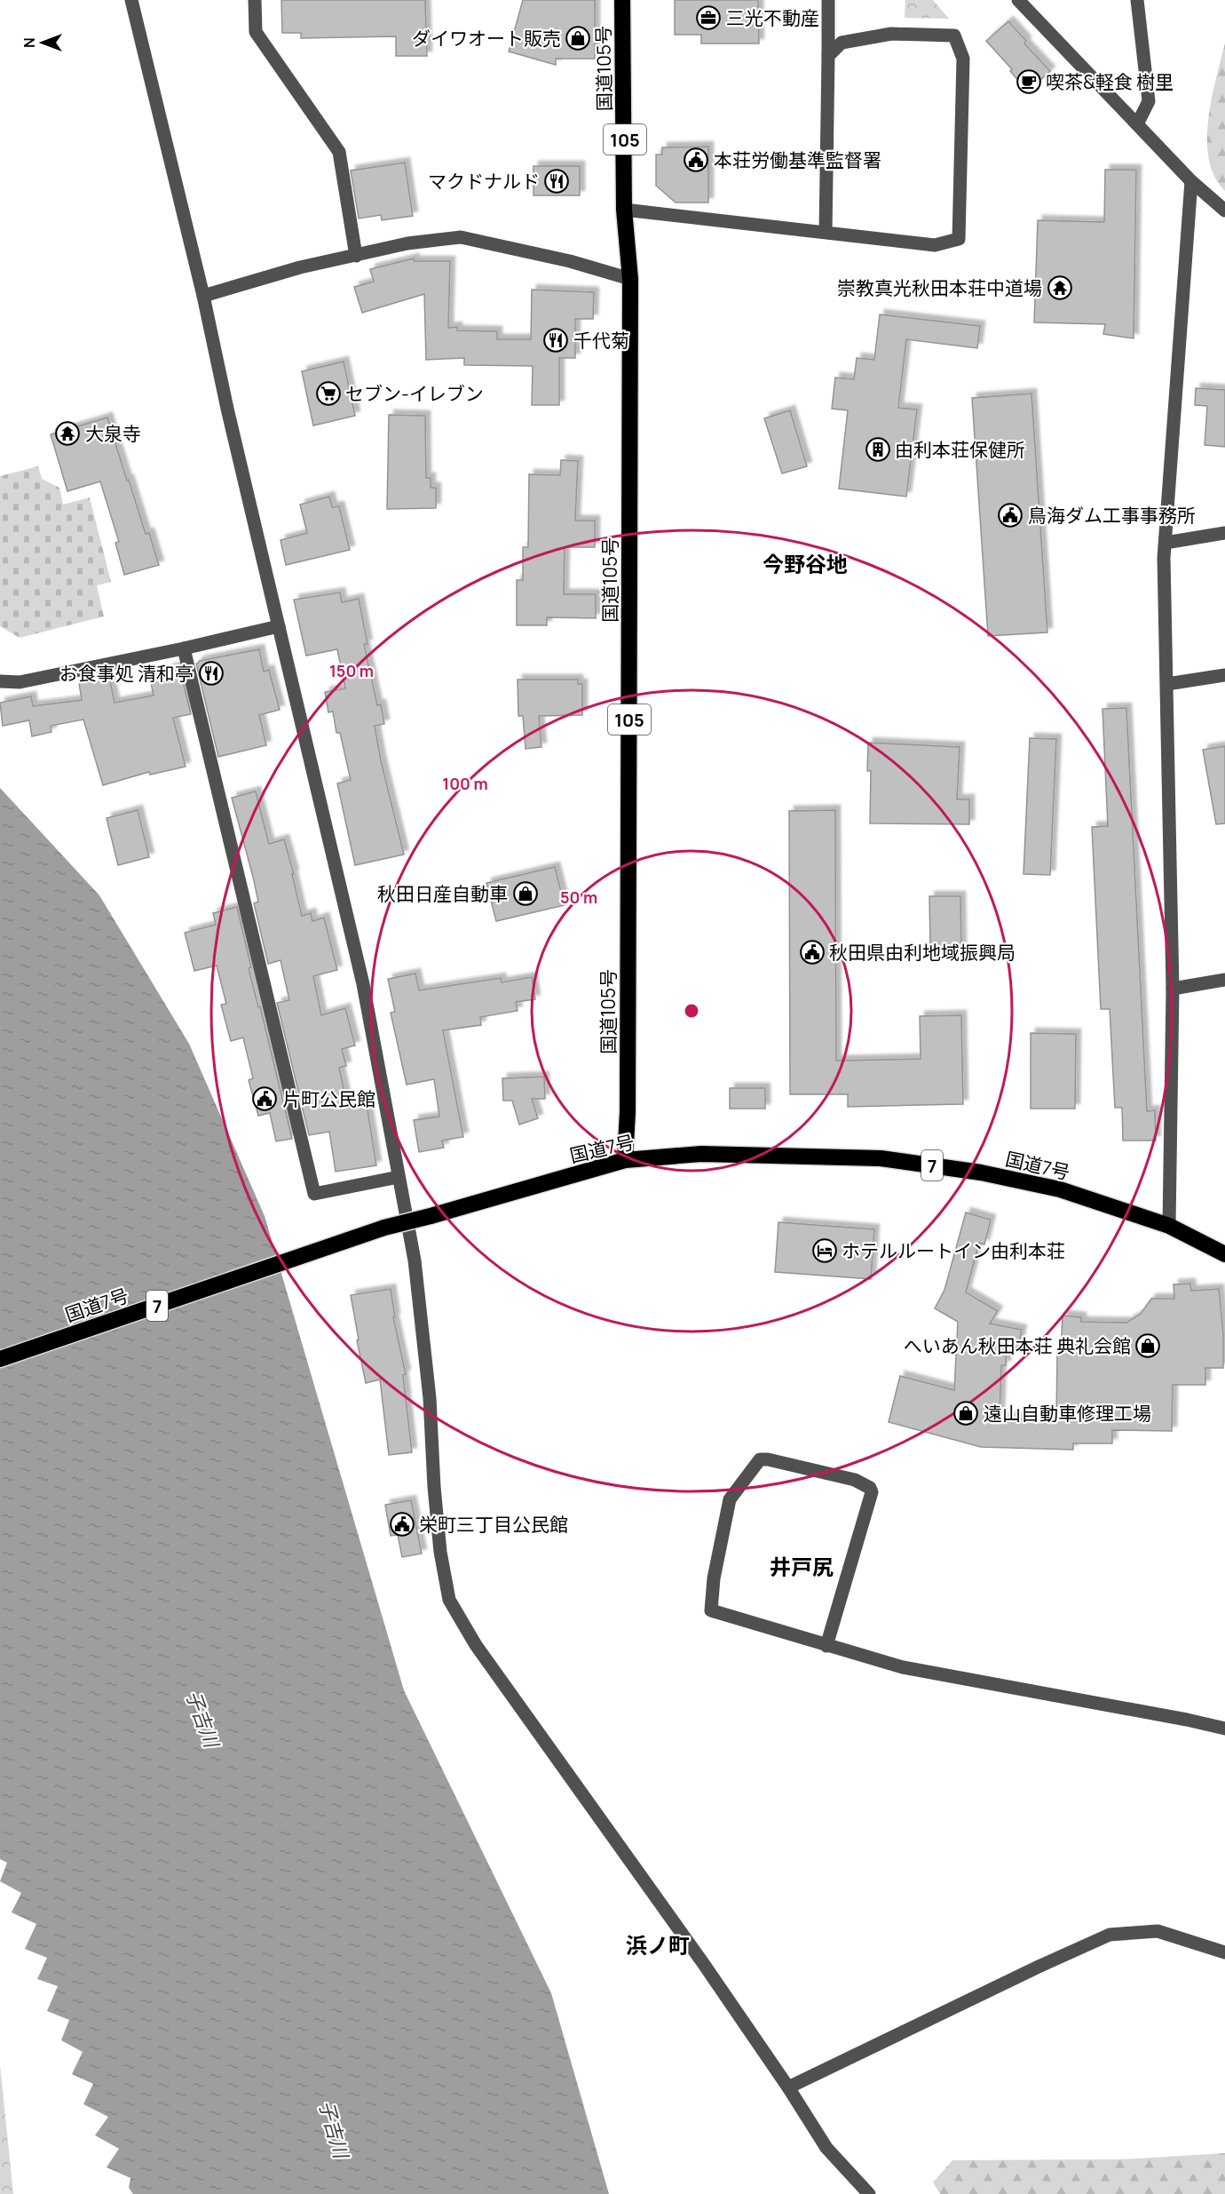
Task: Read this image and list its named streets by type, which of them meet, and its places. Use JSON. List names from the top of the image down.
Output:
{
  "streets": {
    "highway": [
      "国道105号",
      "105",
      "国道7号",
      "7"
    ]
  },
  "crossings": [
    ["国道105号", "国道7号"]
  ],
  "districts": ["今野谷地", "井戸尻", "浜ノ町"],
  "water": ["子吉川"],
  "places": {
    "office": ["三光不動産"],
    "shop": [
      "ダイワオート販売",
      "秋田日産自動車",
      "へいあん秋田本荘 典礼会館",
      "遠山自動車修理工場"
    ],
    "cafe": ["喫茶&軽食 樹里"],
    "public building": [
      "本荘労働基準監督署",
      "鳥海ダム工事事務所",
      "秋田県由利地域振興局",
      "片町公民館",
      "栄町三丁目公民館"
    ],
    "restaurant": ["マクドナルド", "千代菊", "お食事処 清和亭"],
    "temple": ["崇教真光秋田本荘中道場", "大泉寺"],
    "supermarket": ["セブン-イレブン"],
    "building": ["由利本荘保健所"],
    "hotel": ["ホテルルートイン由利本荘"]
  },
  "north": "left",
  "rings": ["150 m", "100 m", "50 m"]
}
